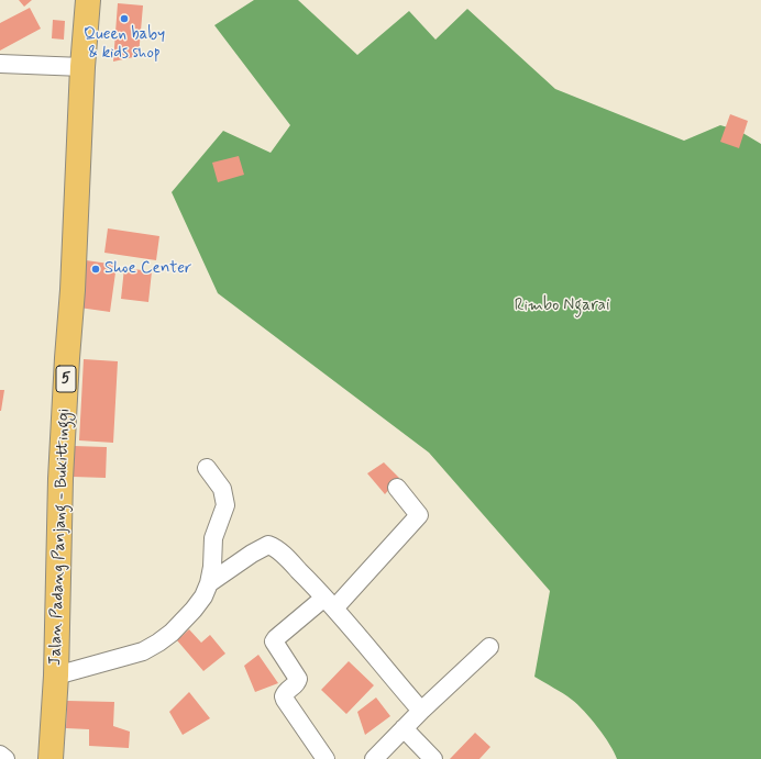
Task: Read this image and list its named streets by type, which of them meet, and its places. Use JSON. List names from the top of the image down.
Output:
{
  "streets": {
    "highway": ["5", "Jalan Padang Panjang - Bukittinggi"]
  },
  "parks": ["Rimbo Ngarai"],
  "places": ["Queen baby & kids shop", "Shoe Center"]
}
